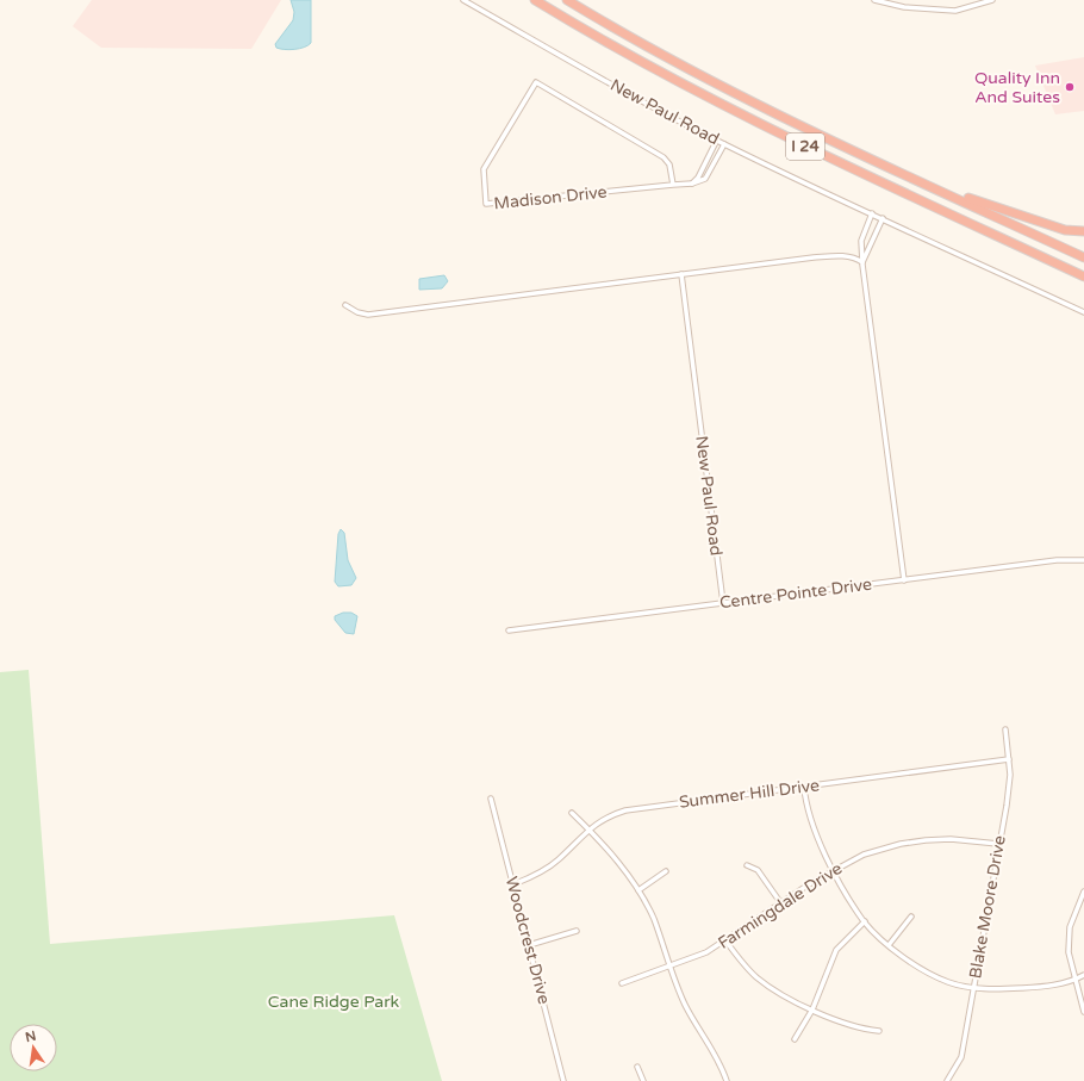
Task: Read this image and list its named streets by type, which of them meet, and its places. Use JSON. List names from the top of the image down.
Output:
{
  "streets": {
    "highway": ["I 24"],
    "street": [
      "New Paul Road",
      "Madison Drive",
      "Centre Pointe Drive",
      "Summer Hill Drive",
      "Farmingdale Drive",
      "Blake Moore Drive",
      "Woodcrest Drive"
    ]
  },
  "crossings": [
    ["New Paul Road", "Centre Pointe Drive"],
    ["Summer Hill Drive", "Blake Moore Drive"],
    ["Summer Hill Drive", "Woodcrest Drive"],
    ["Farmingdale Drive", "Blake Moore Drive"]
  ],
  "parks": ["Cane Ridge Park"],
  "places": ["Quality Inn And Suites"],
  "north": "top"
}
